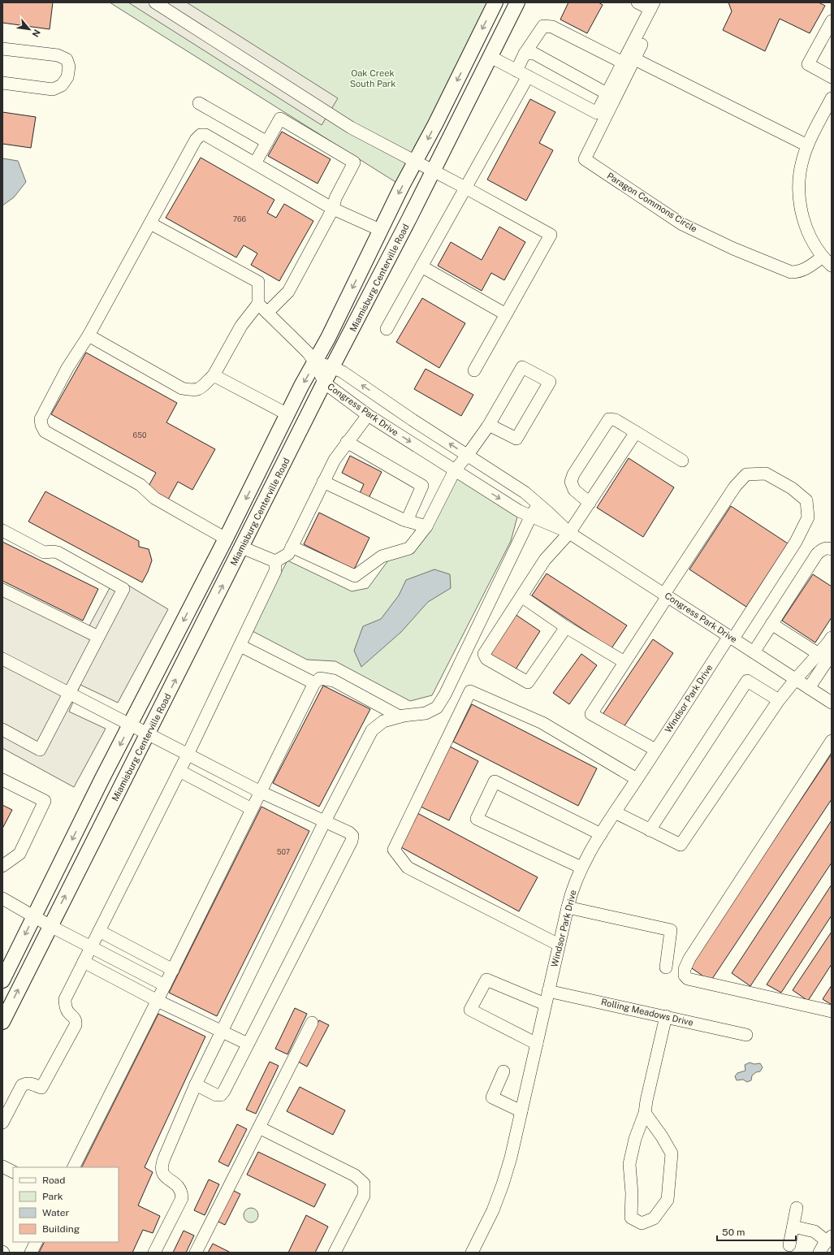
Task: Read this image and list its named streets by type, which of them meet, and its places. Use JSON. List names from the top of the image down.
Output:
{
  "streets": {
    "main road": ["Miamisburg Centerville Road"],
    "street": [
      "Paragon Commons Circle",
      "Congress Park Drive",
      "Windsor Park Drive",
      "Rolling Meadows Drive"
    ]
  },
  "crossings": [
    ["Miamisburg Centerville Road", "Congress Park Drive"],
    ["Congress Park Drive", "Windsor Park Drive"],
    ["Windsor Park Drive", "Rolling Meadows Drive"]
  ],
  "parks": ["Oak Creek South Park"],
  "house_numbers": ["766", "650", "507"],
  "legend": [
    "Road",
    "Park",
    "Water",
    "Building"
  ],
  "scale_bar": "50 m",
  "north": "bottom right"
}
